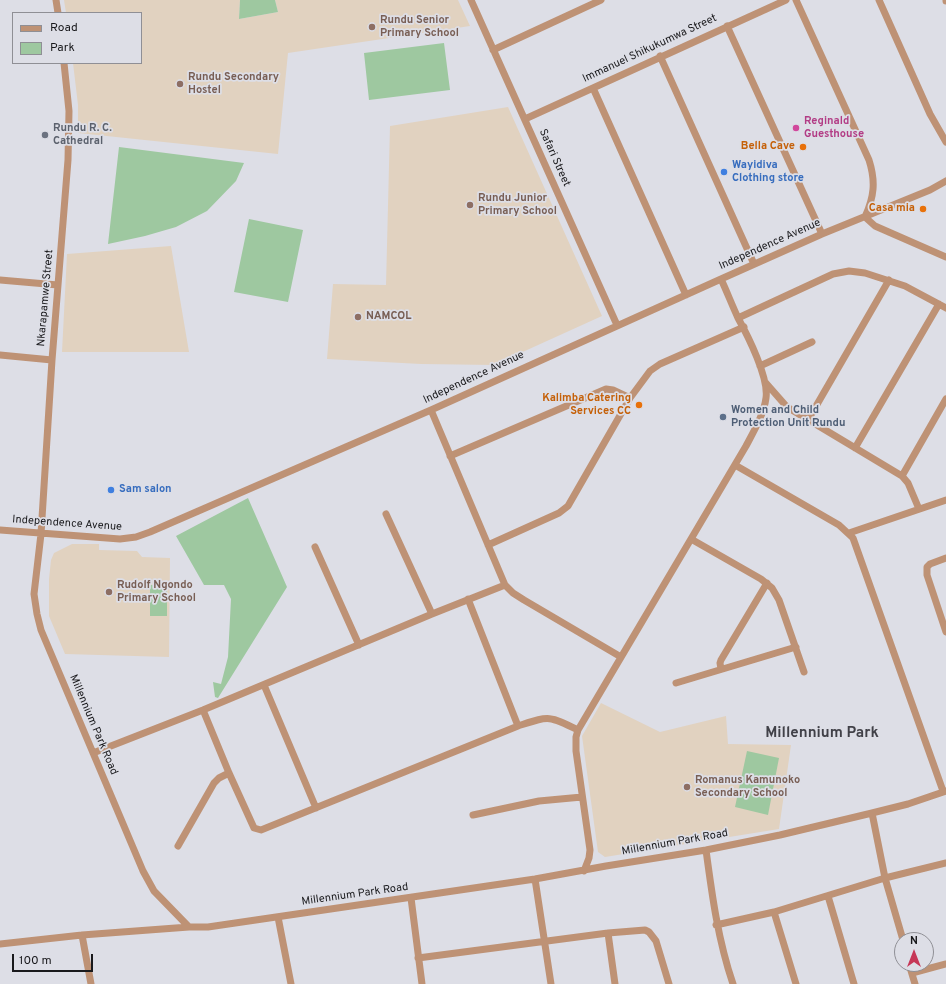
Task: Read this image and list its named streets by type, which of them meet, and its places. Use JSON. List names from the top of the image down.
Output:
{
  "streets": {
    "street": [
      "Immanuel Shikukumwa Street",
      "Safari Street",
      "Independence Avenue",
      "Nkarapamwe Street",
      "Millennium Park Road"
    ]
  },
  "crossings": [
    ["Immanuel Shikukumwa Street", "Safari Street"],
    ["Safari Street", "Independence Avenue"],
    ["Independence Avenue", "Nkarapamwe Street"],
    ["Independence Avenue", "Millennium Park Road"],
    ["Nkarapamwe Street", "Millennium Park Road"]
  ],
  "districts": ["Millennium Park"],
  "places": [
    "Rundu Senior Primary School",
    "Rundu Secondary Hostel",
    "Reginald Guesthouse",
    "Rundu R. C. Cathedral",
    "Bella Cave",
    "Wayidiva Clothing store",
    "Rundu Junior Primary School",
    "Casa mia",
    "NAMCOL",
    "Kalimba Catering Services CC",
    "Women and Child Protection Unit Rundu",
    "Sam salon",
    "Rudolf Ngondo Primary School",
    "Romanus Kamunoko Secondary School"
  ],
  "legend": ["Road", "Park"],
  "scale_bar": "100 m",
  "north": "top"
}
